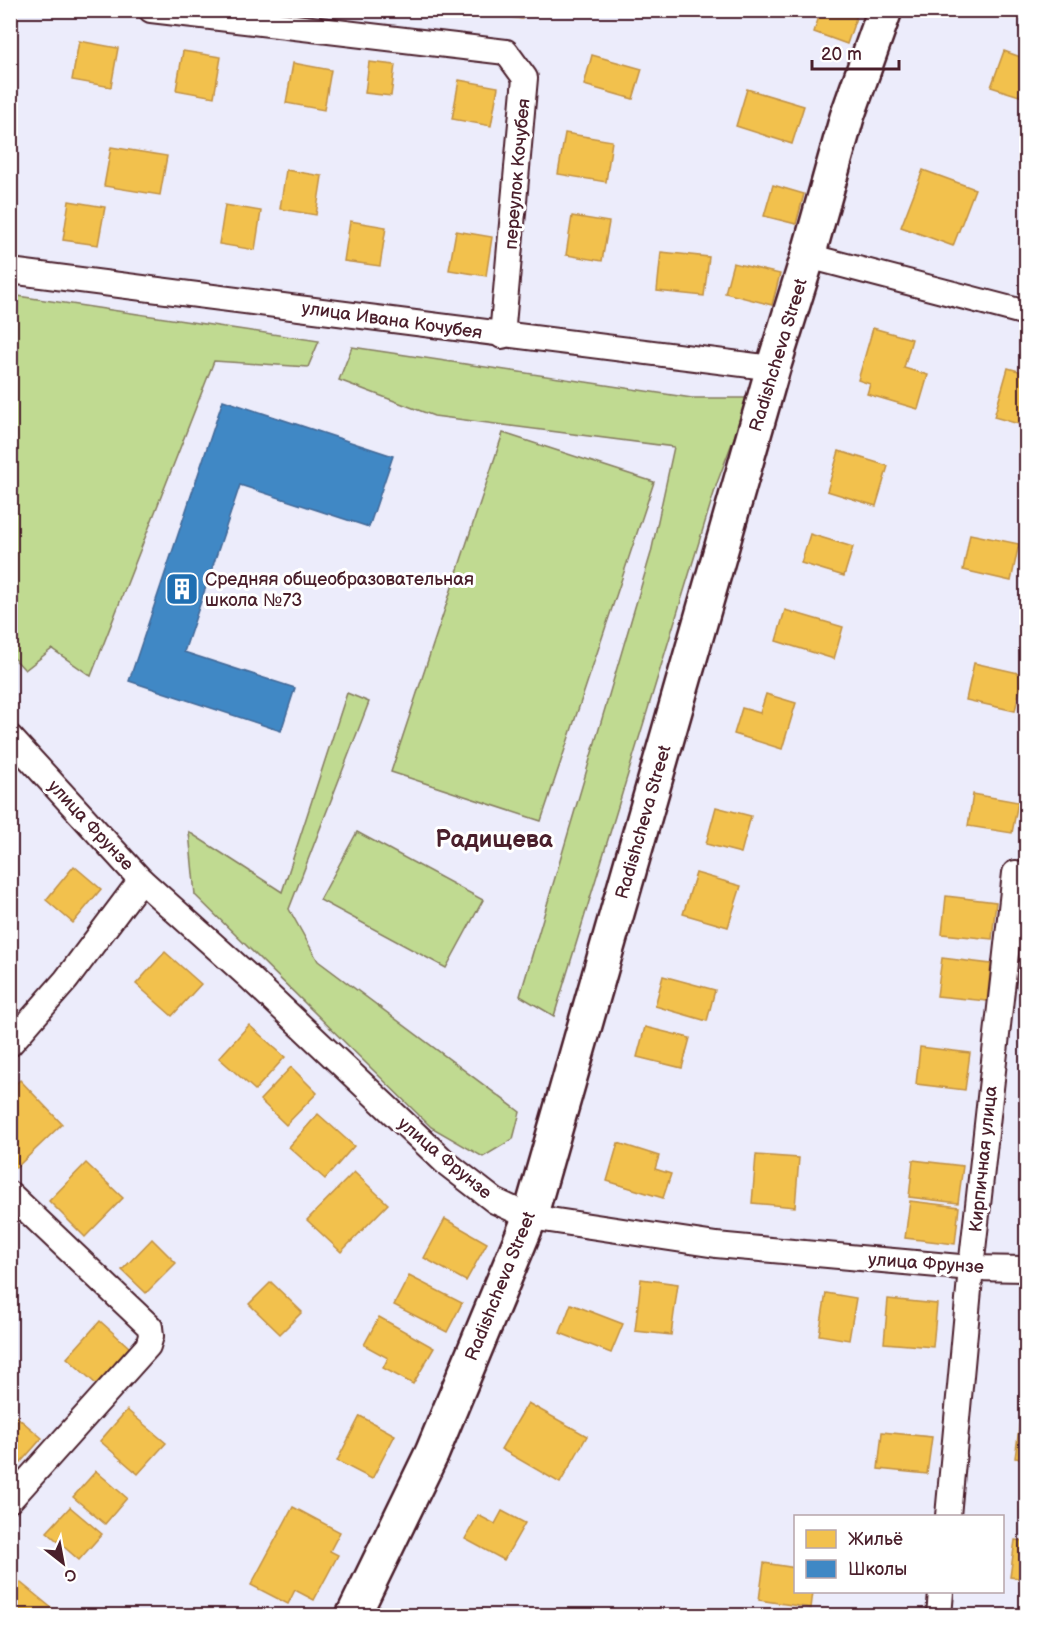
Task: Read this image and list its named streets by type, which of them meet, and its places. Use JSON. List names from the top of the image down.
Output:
{
  "streets": {
    "main road": ["Radishcheva Street"],
    "street": [
      "переулок Кочубея",
      "улица Ивана Кочубея",
      "улица Фрунзе",
      "Кирпичная улица"
    ]
  },
  "crossings": [
    ["переулок Кочубея", "улица Ивана Кочубея"],
    ["улица Ивана Кочубея", "Radishcheva Street"],
    ["Radishcheva Street", "улица Фрунзе"],
    ["улица Фрунзе", "Кирпичная улица"]
  ],
  "districts": ["Радищева"],
  "places": {
    "building": ["Средняя общеобразовательная школа №73"]
  },
  "legend": ["Жильё", "Школы"],
  "scale_bar": "20 m",
  "north": "bottom right"
}
